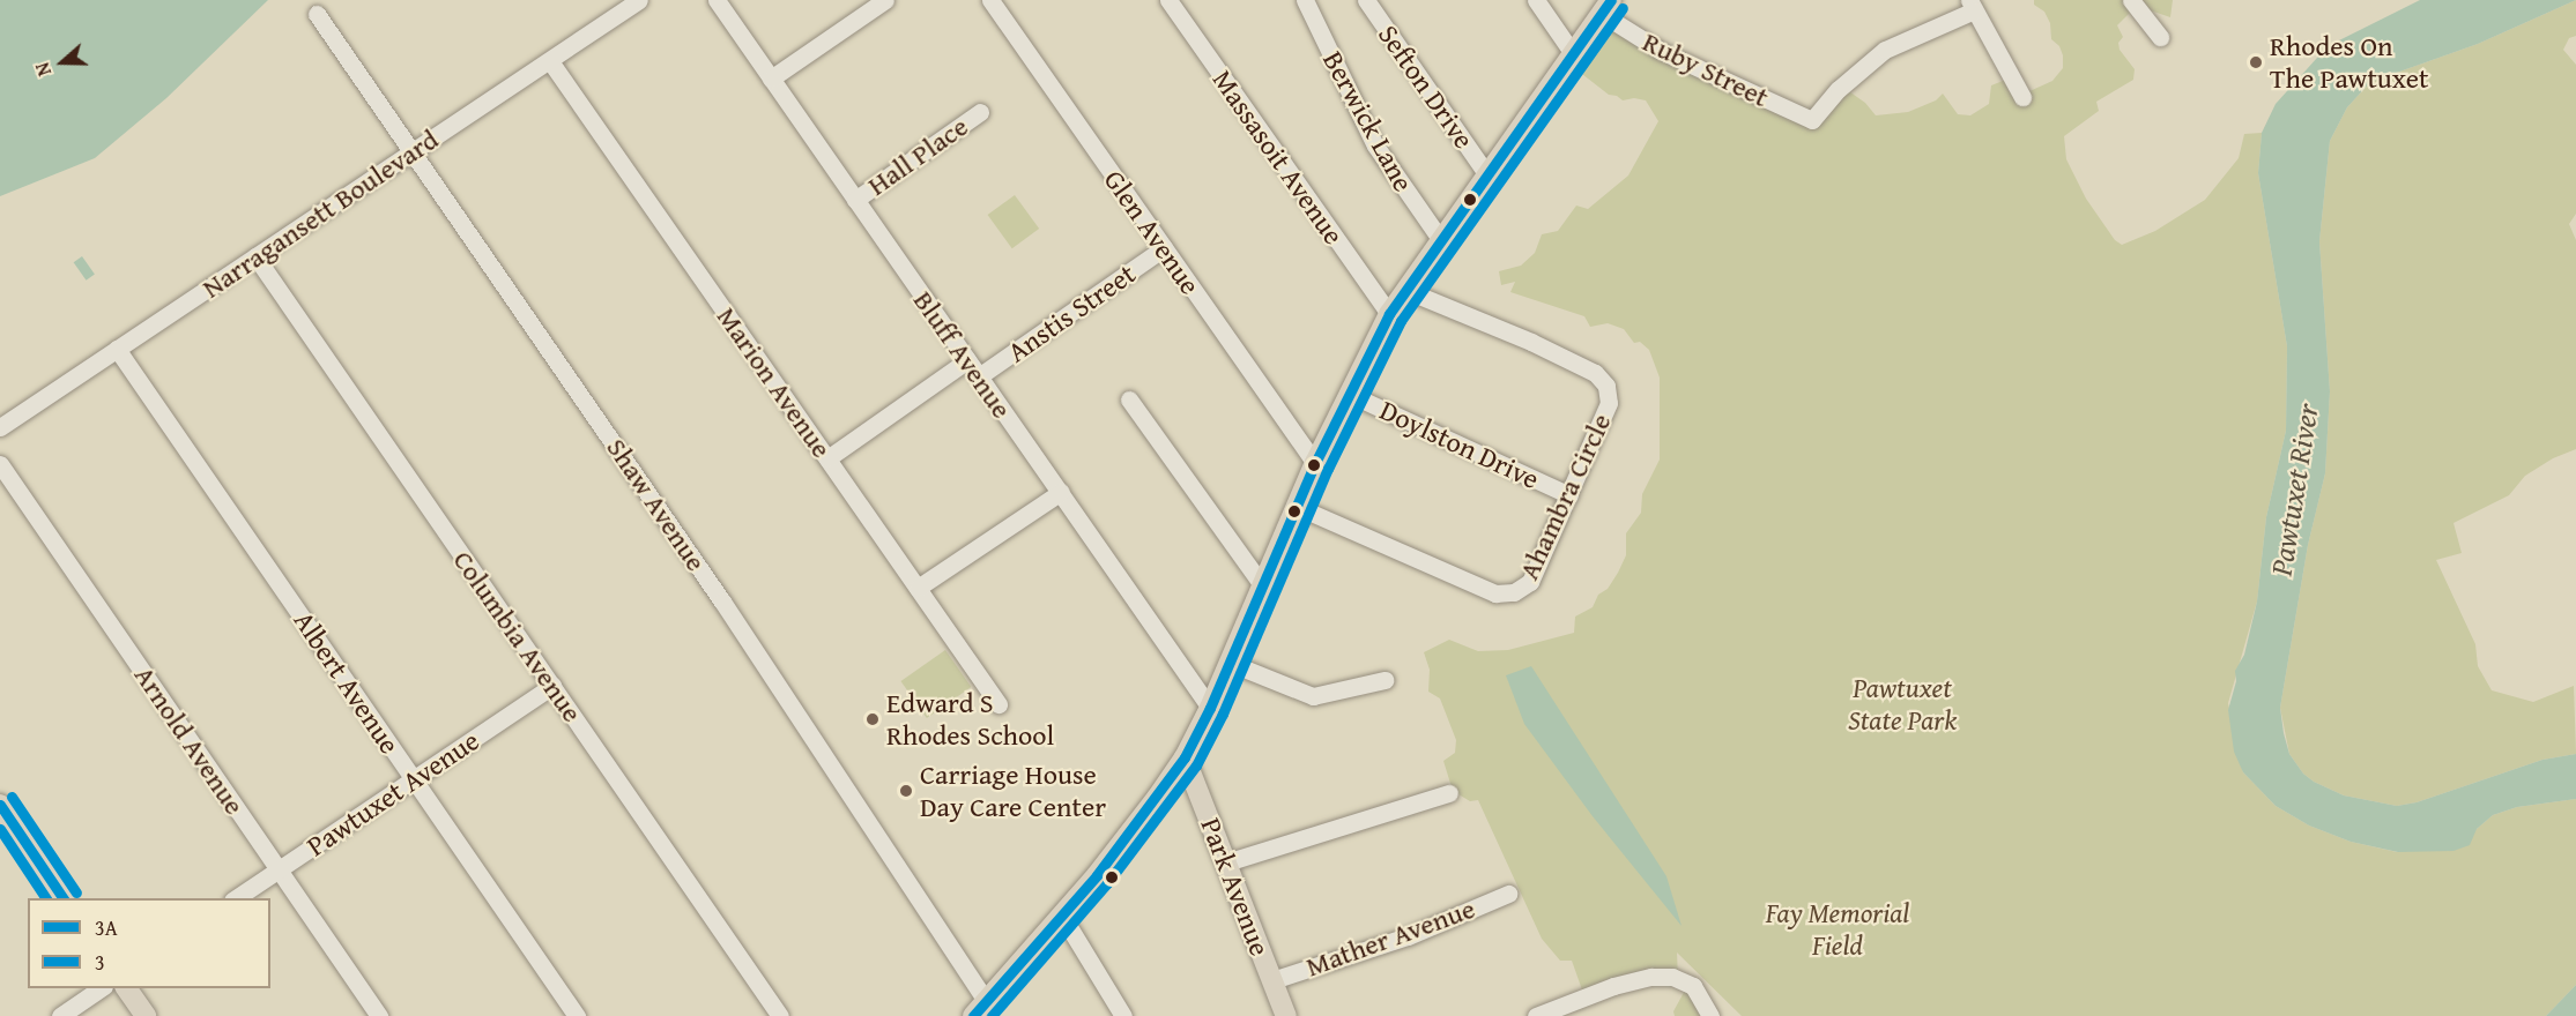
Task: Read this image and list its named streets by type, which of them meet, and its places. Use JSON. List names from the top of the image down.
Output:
{
  "streets": {
    "main road": ["Park Avenue"],
    "street": [
      "Ruby Street",
      "Sefton Drive",
      "Berwick Lane",
      "Hall Place",
      "Massasoit Avenue",
      "Narragansett Boulevard",
      "Glen Avenue",
      "Anstis Street",
      "Bluff Avenue",
      "Marion Avenue",
      "Doylston Drive",
      "Ahambra Circle",
      "Shaw Avenue",
      "Columbia Avenue",
      "Albert Avenue",
      "Arnold Avenue",
      "Pawtuxet Avenue",
      "Mather Avenue"
    ]
  },
  "crossings": [
    ["Hall Place", "Bluff Avenue"],
    ["Narragansett Boulevard", "Marion Avenue"],
    ["Narragansett Boulevard", "Shaw Avenue"],
    ["Narragansett Boulevard", "Columbia Avenue"],
    ["Narragansett Boulevard", "Albert Avenue"],
    ["Glen Avenue", "Anstis Street"],
    ["Anstis Street", "Bluff Avenue"],
    ["Doylston Drive", "Ahambra Circle"],
    ["Columbia Avenue", "Pawtuxet Avenue"],
    ["Albert Avenue", "Pawtuxet Avenue"],
    ["Arnold Avenue", "Pawtuxet Avenue"],
    ["Park Avenue", "Mather Avenue"]
  ],
  "water": ["Pawtuxet River"],
  "parks": ["Pawtuxet State Park", "Fay Memorial Field"],
  "places": ["Rhodes On The Pawtuxet", "Edward S Rhodes School", "Carriage House Day Care Center"],
  "lines": ["transit line 3A", "transit line 3"],
  "legend": ["3A", "3"],
  "north": "left"
}
